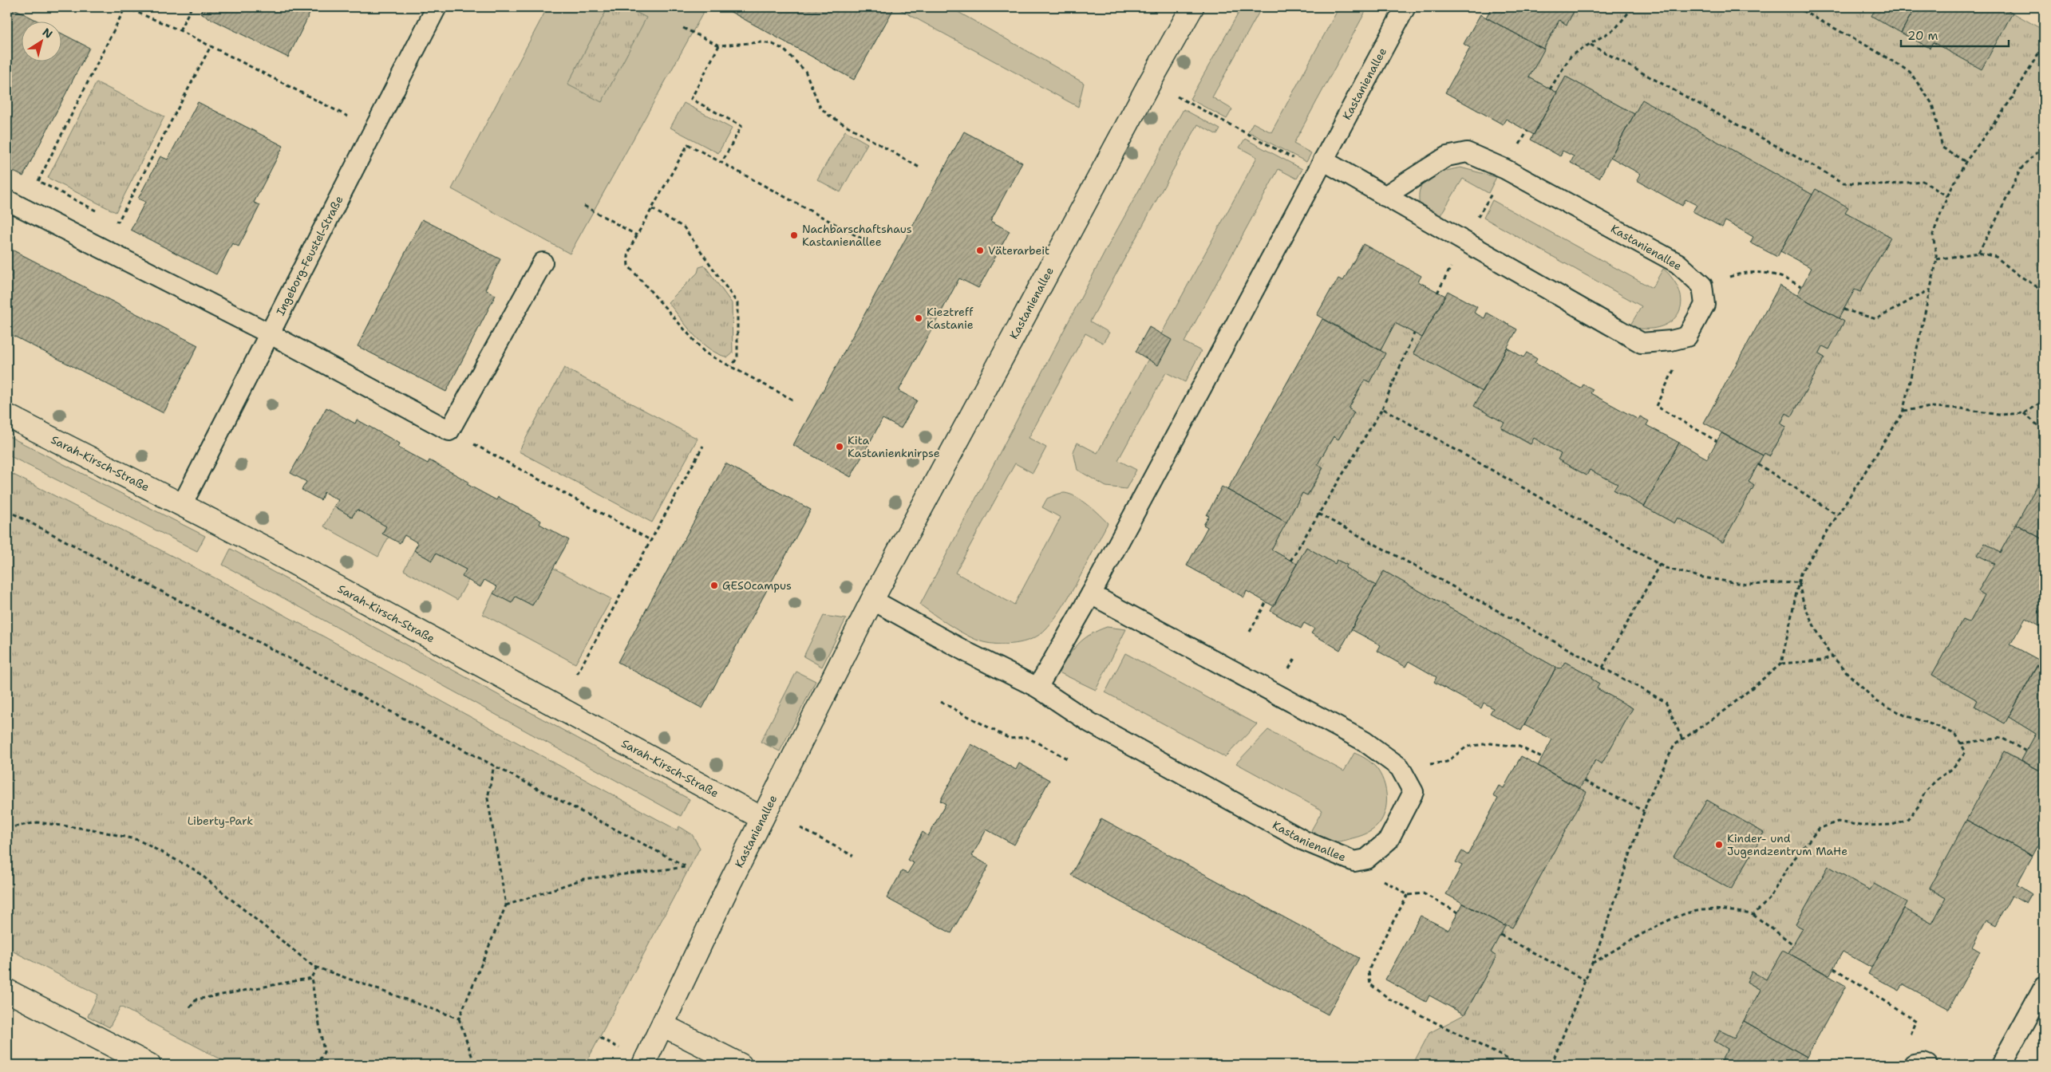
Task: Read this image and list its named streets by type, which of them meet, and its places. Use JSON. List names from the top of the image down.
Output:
{
  "streets": {
    "street": ["Kastanienallee", "Sarah-Kirsch-Straße"],
    "lane": ["Ingeborg-Feustel-Straße"]
  },
  "crossings": [
    ["Kastanienallee", "Sarah-Kirsch-Straße"],
    ["Ingeborg-Feustel-Straße", "Sarah-Kirsch-Straße"]
  ],
  "parks": ["Liberty-Park"],
  "places": [
    "Nachbarschaftshaus Kastanienallee",
    "Väterarbeit",
    "Kieztreff Kastanie",
    "Kita Kastanienknirpse",
    "GESOcampus",
    "Kinder- und Jugendzentrum MaHe"
  ],
  "scale_bar": "20 m",
  "north": "top right"
}
